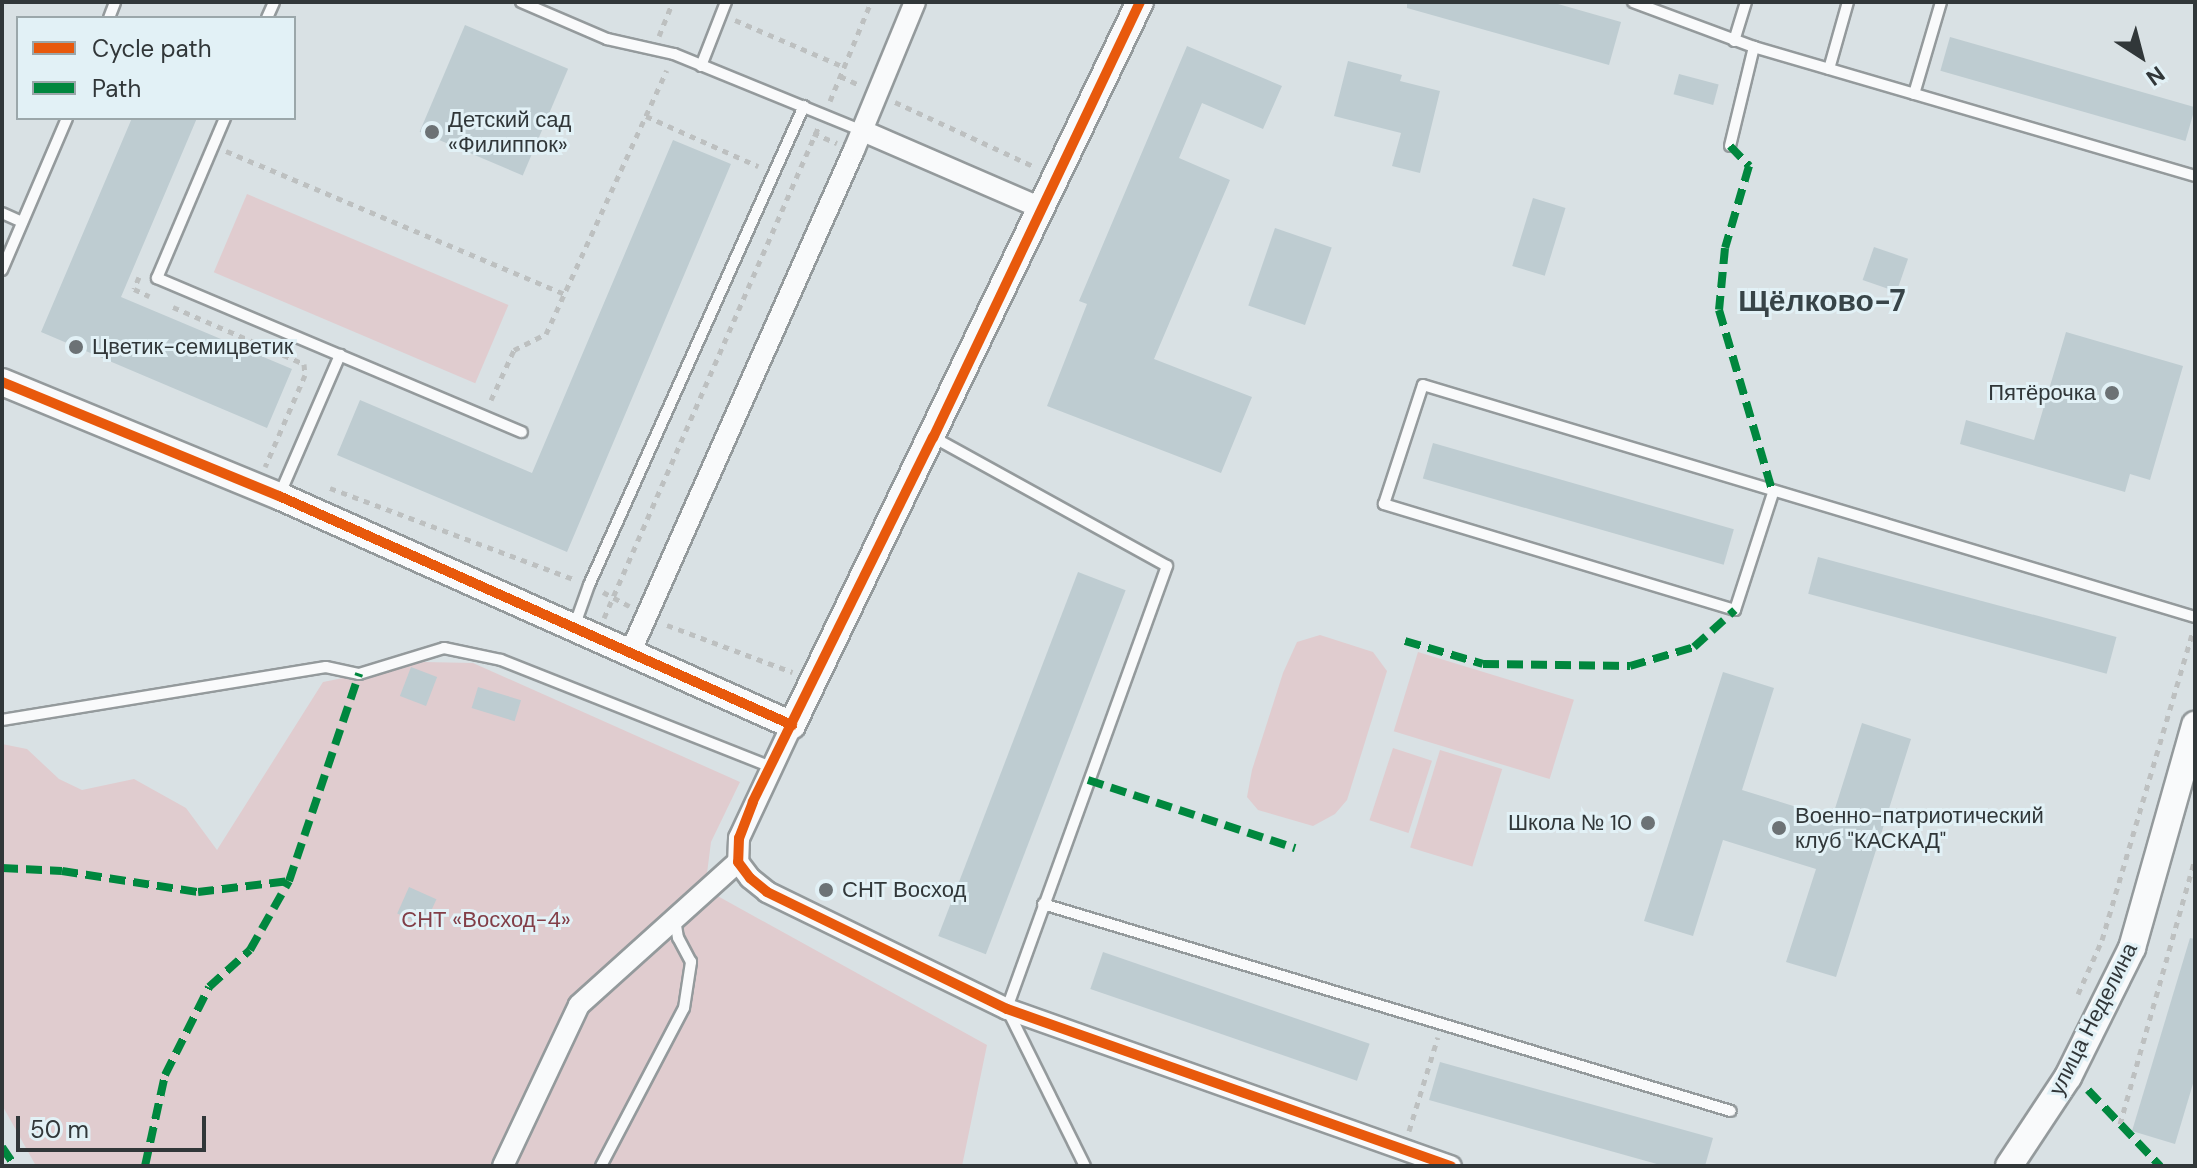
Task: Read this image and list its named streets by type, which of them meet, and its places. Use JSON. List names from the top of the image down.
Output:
{
  "streets": {
    "street": ["улица Неделина"]
  },
  "districts": ["Щёлково-7"],
  "parks": ["СНТ «Восход-4»"],
  "places": [
    "Детский сад «Филиппок»",
    "Цветик-семицветик",
    "Пятёрочка",
    "Школа № 10",
    "Военно-патриотический клуб \"КАСКАД\"",
    "СНТ Восход"
  ],
  "legend": ["Cycle path", "Path"],
  "scale_bar": "50 m",
  "north": "bottom right"
}
